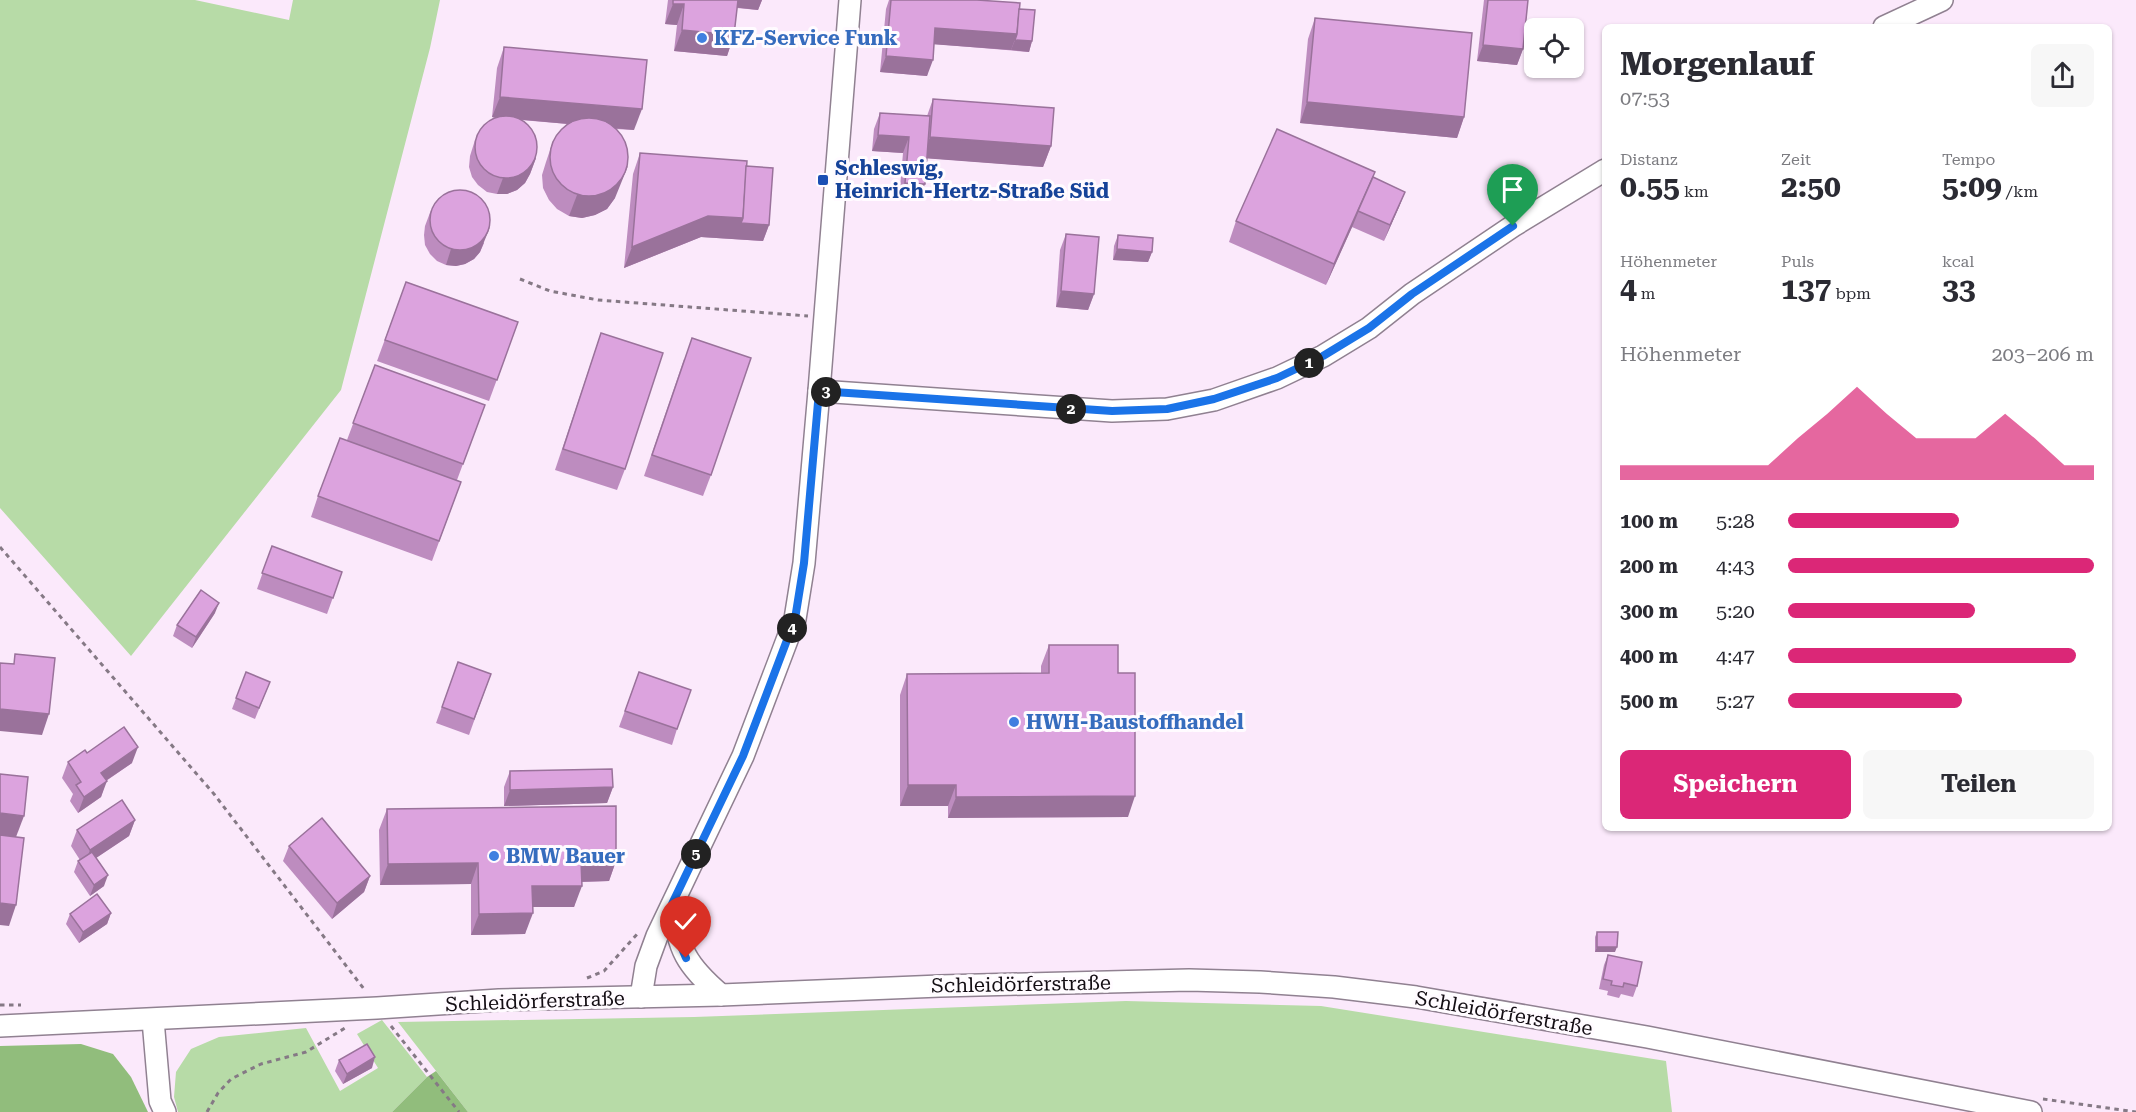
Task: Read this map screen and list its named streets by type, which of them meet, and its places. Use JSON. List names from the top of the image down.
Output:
{
  "streets": {
    "street": ["Schleidörferstraße"]
  },
  "places": {
    "other": ["KFZ-Service Funk", "HWH-Baustoffhandel", "BMW Bauer"],
    "transit": ["Schleswig, Heinrich-Hertz-Straße Süd"]
  },
  "page": {
    "heading": ["Morgenlauf", "07:53"],
    "stats": [
      ["Distanz", "0.55 km"],
      ["Zeit", "2:50"],
      ["Tempo", "5:09 /km"],
      ["Höhenmeter", "4 m"],
      ["Puls", "137 bpm"],
      ["kcal", "33"]
    ],
    "chart": ["Höhenmeter", "203–206 m"],
    "pins": [
      "1",
      "3",
      "2",
      "4",
      "5"
    ],
    "list": [
      {
        "name": "100 m",
        "note": "5:28"
      },
      {
        "name": "200 m",
        "note": "4:43"
      },
      {
        "name": "300 m",
        "note": "5:20"
      },
      {
        "name": "400 m",
        "note": "4:47"
      },
      {
        "name": "500 m",
        "note": "5:27"
      }
    ],
    "buttons": ["Speichern", "Teilen"]
  }
}
